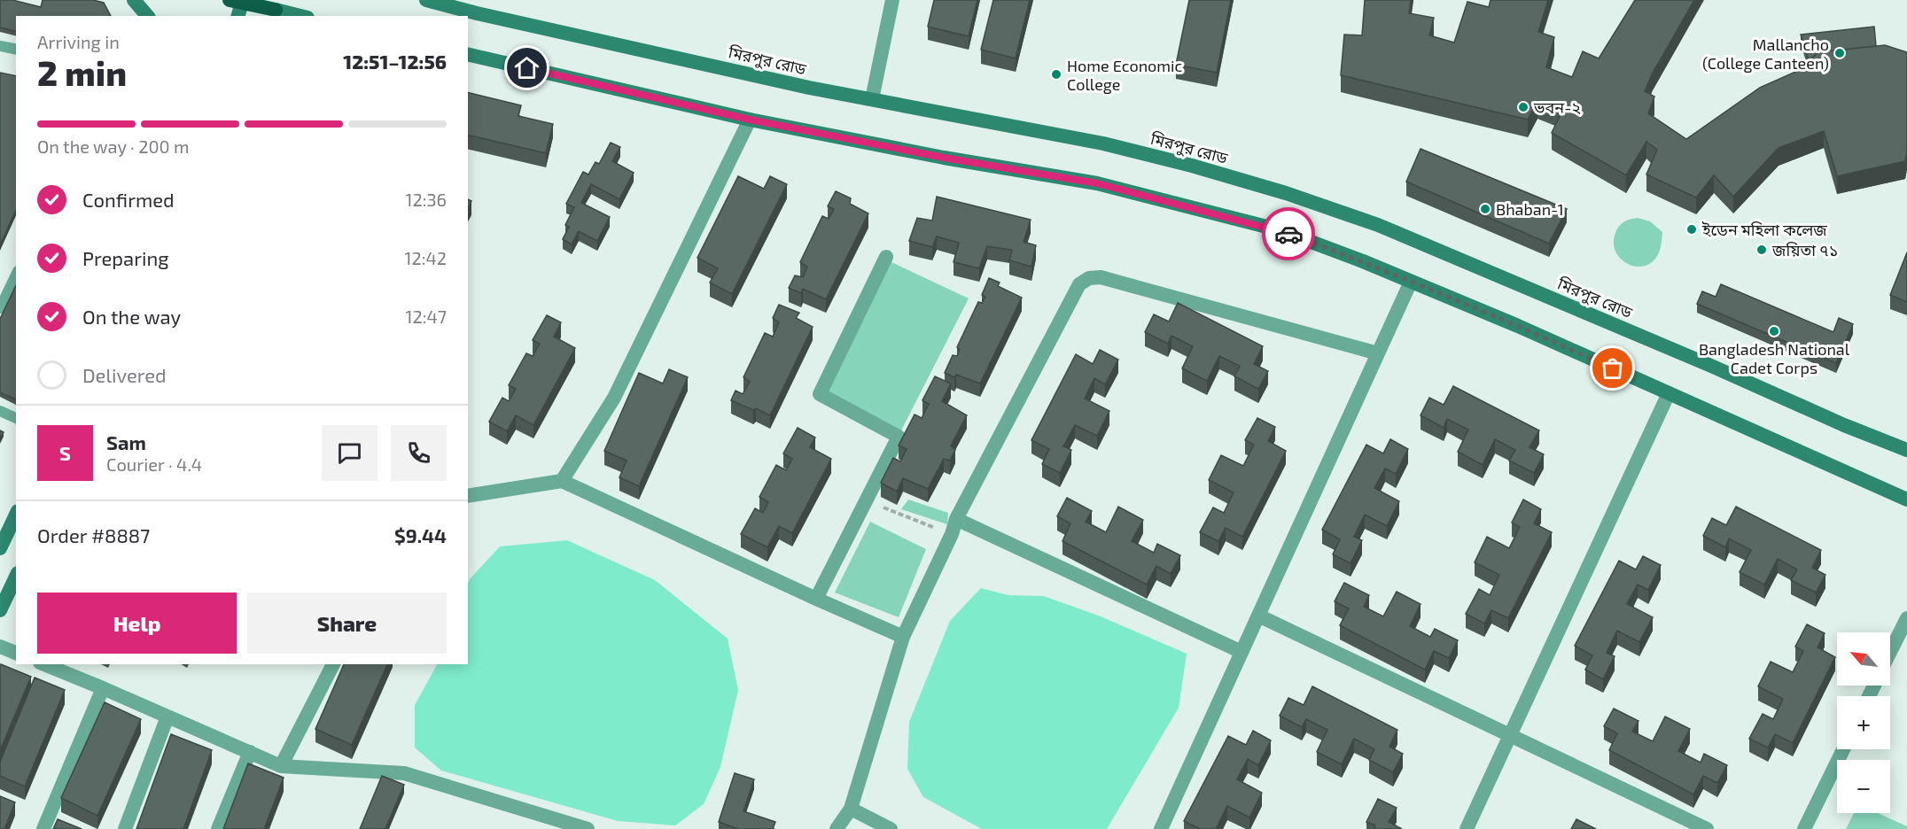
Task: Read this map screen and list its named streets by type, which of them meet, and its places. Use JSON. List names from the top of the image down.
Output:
{
  "streets": {
    "main road": ["মিরপুর রোড"]
  },
  "places": [
    "Mallancho (College Canteen)",
    "Home Economic College",
    "ভবন-২",
    "Bhaban-1",
    "ইডেন মহিলা কলেজ",
    "জয়িতা ৭১",
    "Bangladesh National Cadet Corps"
  ],
  "north": "top left",
  "page": {
    "heading": ["2 min", "Arriving in", "12:51–12:56"],
    "panel": [
      "Sam",
      "Courier · 4.4",
      "Order #8887",
      "$9.44"
    ],
    "bar": "On the way · 200 m",
    "list": [
      ["Confirmed", "12:36"],
      ["Preparing", "12:42"],
      ["On the way", "12:47"],
      "Delivered"
    ],
    "round": "S",
    "buttons": ["Help", "Share"],
    "map_buttons": ["+", "−"]
  }
}
